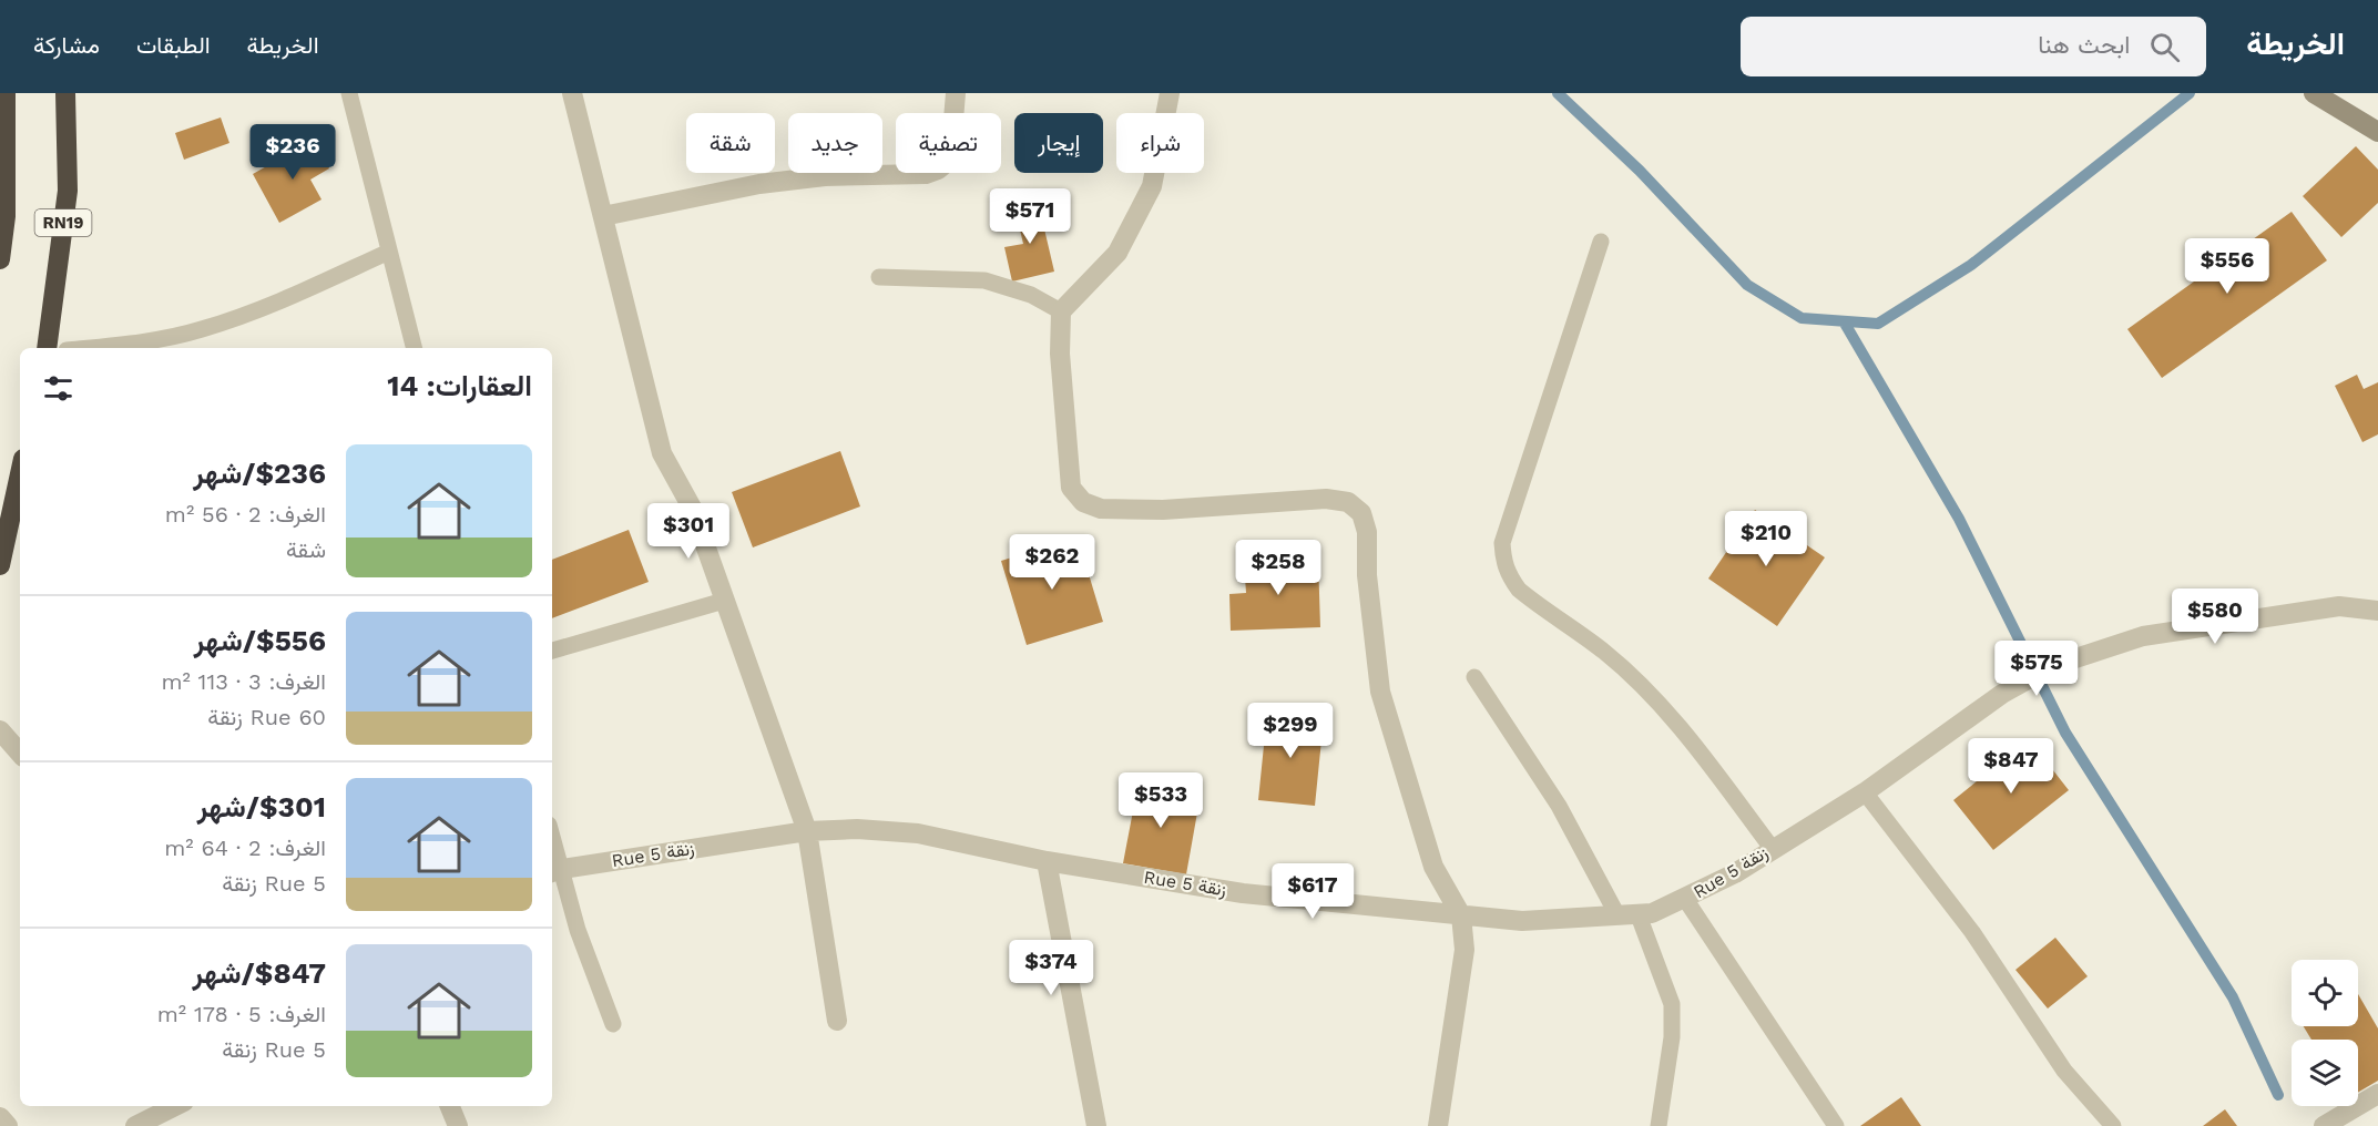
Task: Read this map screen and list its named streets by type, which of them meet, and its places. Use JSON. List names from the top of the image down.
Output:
{
  "streets": {
    "highway": ["RN19"],
    "street": ["Rue 5 زنقة"]
  },
  "page": {
    "header": "الخريطة",
    "search": "ابحث هنا",
    "nav": ["الخريطة", "الطبقات", "مشاركة"],
    "chip": [
      "شراء",
      "إيجار",
      "تصفية",
      "جديد",
      "شقة"
    ],
    "price": [
      "$236",
      "$571",
      "$556",
      "$301",
      "$210",
      "$262",
      "$258",
      "$580",
      "$575",
      "$299",
      "$847",
      "$533",
      "$617",
      "$374"
    ],
    "heading": "العقارات: 14",
    "list": [
      {
        "name": "$236/شهر",
        "note": "الغرف: 2 · 56 m² · شقة"
      },
      {
        "name": "$556/شهر",
        "note": "الغرف: 3 · 113 m² · Rue 60 زنقة"
      },
      {
        "name": "$301/شهر",
        "note": "الغرف: 2 · 64 m² · Rue 5 زنقة"
      },
      {
        "name": "$847/شهر",
        "note": "الغرف: 5 · 178 m² · Rue 5 زنقة"
      }
    ]
  }
}
